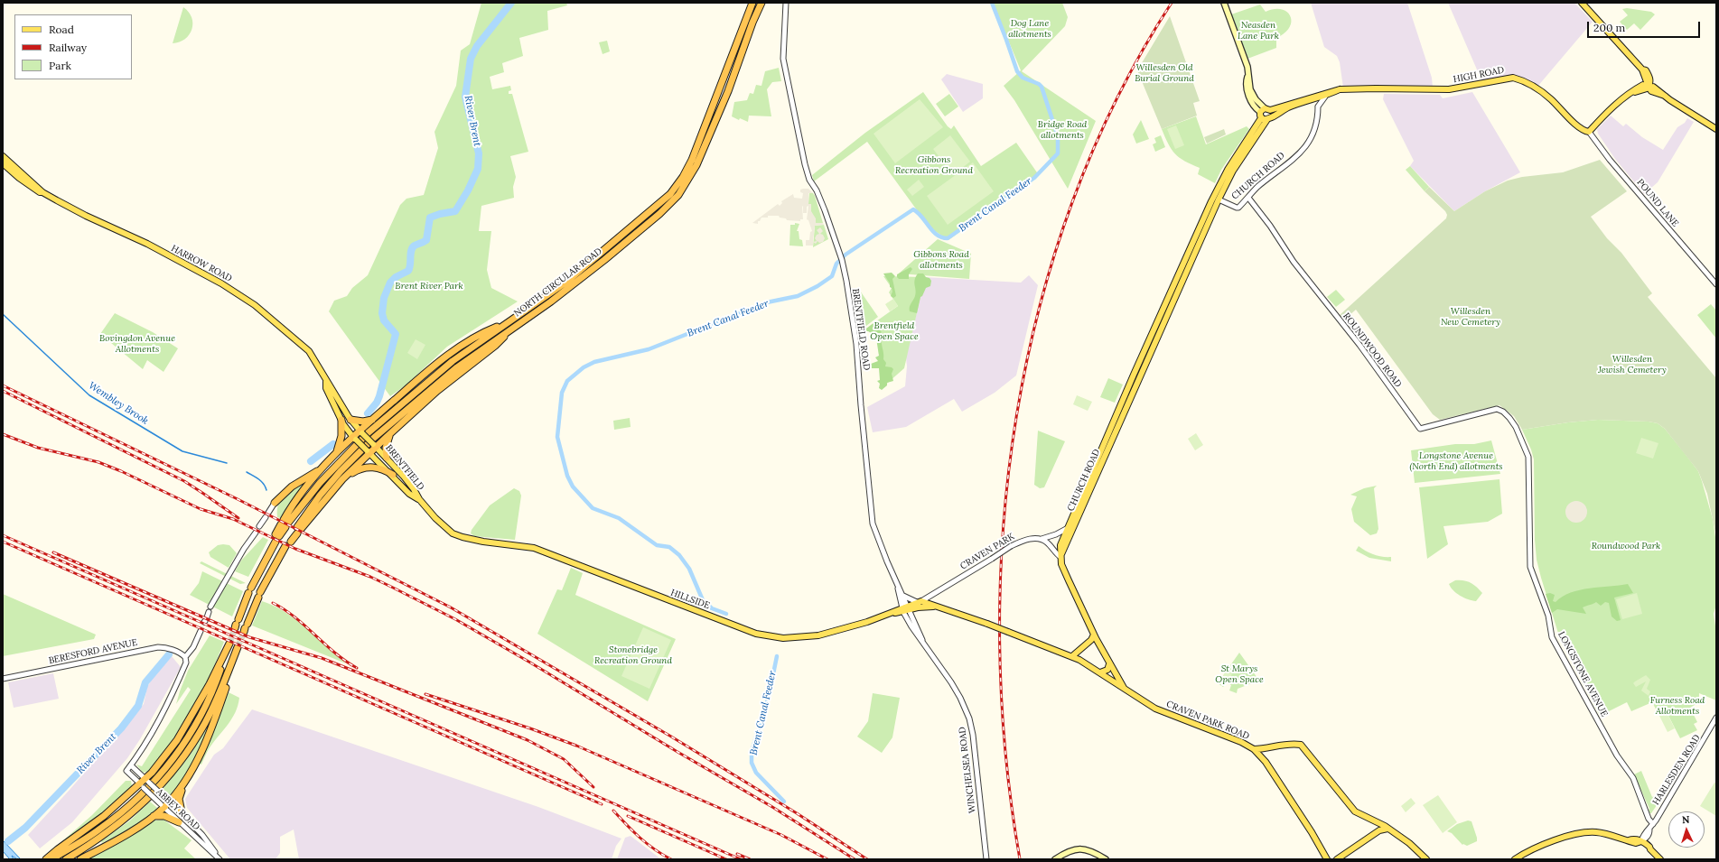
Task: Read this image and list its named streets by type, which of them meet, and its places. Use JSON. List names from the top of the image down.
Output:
{
  "streets": {
    "highway": ["NORTH CIRCULAR ROAD"],
    "main road": [
      "HIGH ROAD",
      "CHURCH ROAD",
      "HARROW ROAD",
      "BRENTFIELD",
      "CRAVEN PARK",
      "HILLSIDE",
      "CRAVEN PARK ROAD"
    ],
    "street": [
      "POUND LANE",
      "BRENTFIELD ROAD",
      "ROUNDWOOD ROAD",
      "BERESFORD AVENUE",
      "LONGSTONE AVENUE",
      "WINCHELSEA ROAD",
      "HARLESDEN ROAD",
      "ABBEY ROAD"
    ]
  },
  "crossings": [
    ["HIGH ROAD", "CHURCH ROAD"],
    ["HIGH ROAD", "POUND LANE"],
    ["CHURCH ROAD", "ROUNDWOOD ROAD"],
    ["CHURCH ROAD", "CRAVEN PARK"],
    ["HARROW ROAD", "BRENTFIELD"],
    ["BRENTFIELD ROAD", "CRAVEN PARK"],
    ["BRENTFIELD ROAD", "HILLSIDE"],
    ["BRENTFIELD ROAD", "WINCHELSEA ROAD"],
    ["ROUNDWOOD ROAD", "LONGSTONE AVENUE"],
    ["BRENTFIELD", "HILLSIDE"],
    ["CRAVEN PARK", "HILLSIDE"],
    ["CRAVEN PARK", "WINCHELSEA ROAD"],
    ["HILLSIDE", "WINCHELSEA ROAD"],
    ["LONGSTONE AVENUE", "HARLESDEN ROAD"]
  ],
  "water": ["River Brent", "Brent Canal Feeder", "Wembley Brook"],
  "parks": [
    "Dog Lane allotments",
    "Neasden Lane Park",
    "Willesden Old Burial Ground",
    "Bridge Road allotments",
    "Gibbons Recreation Ground",
    "Gibbons Road allotments",
    "Brent River Park",
    "Willesden New Cemetery",
    "Brentfield Open Space",
    "Bovingdon Avenue Allotments",
    "Willesden Jewish Cemetery",
    "Longstone Avenue (North End) allotments",
    "Roundwood Park",
    "Stonebridge Recreation Ground",
    "St Marys Open Space",
    "Furness Road Allotments"
  ],
  "legend": ["Road", "Railway", "Park"],
  "scale_bar": "200 m",
  "north": "top"
}
